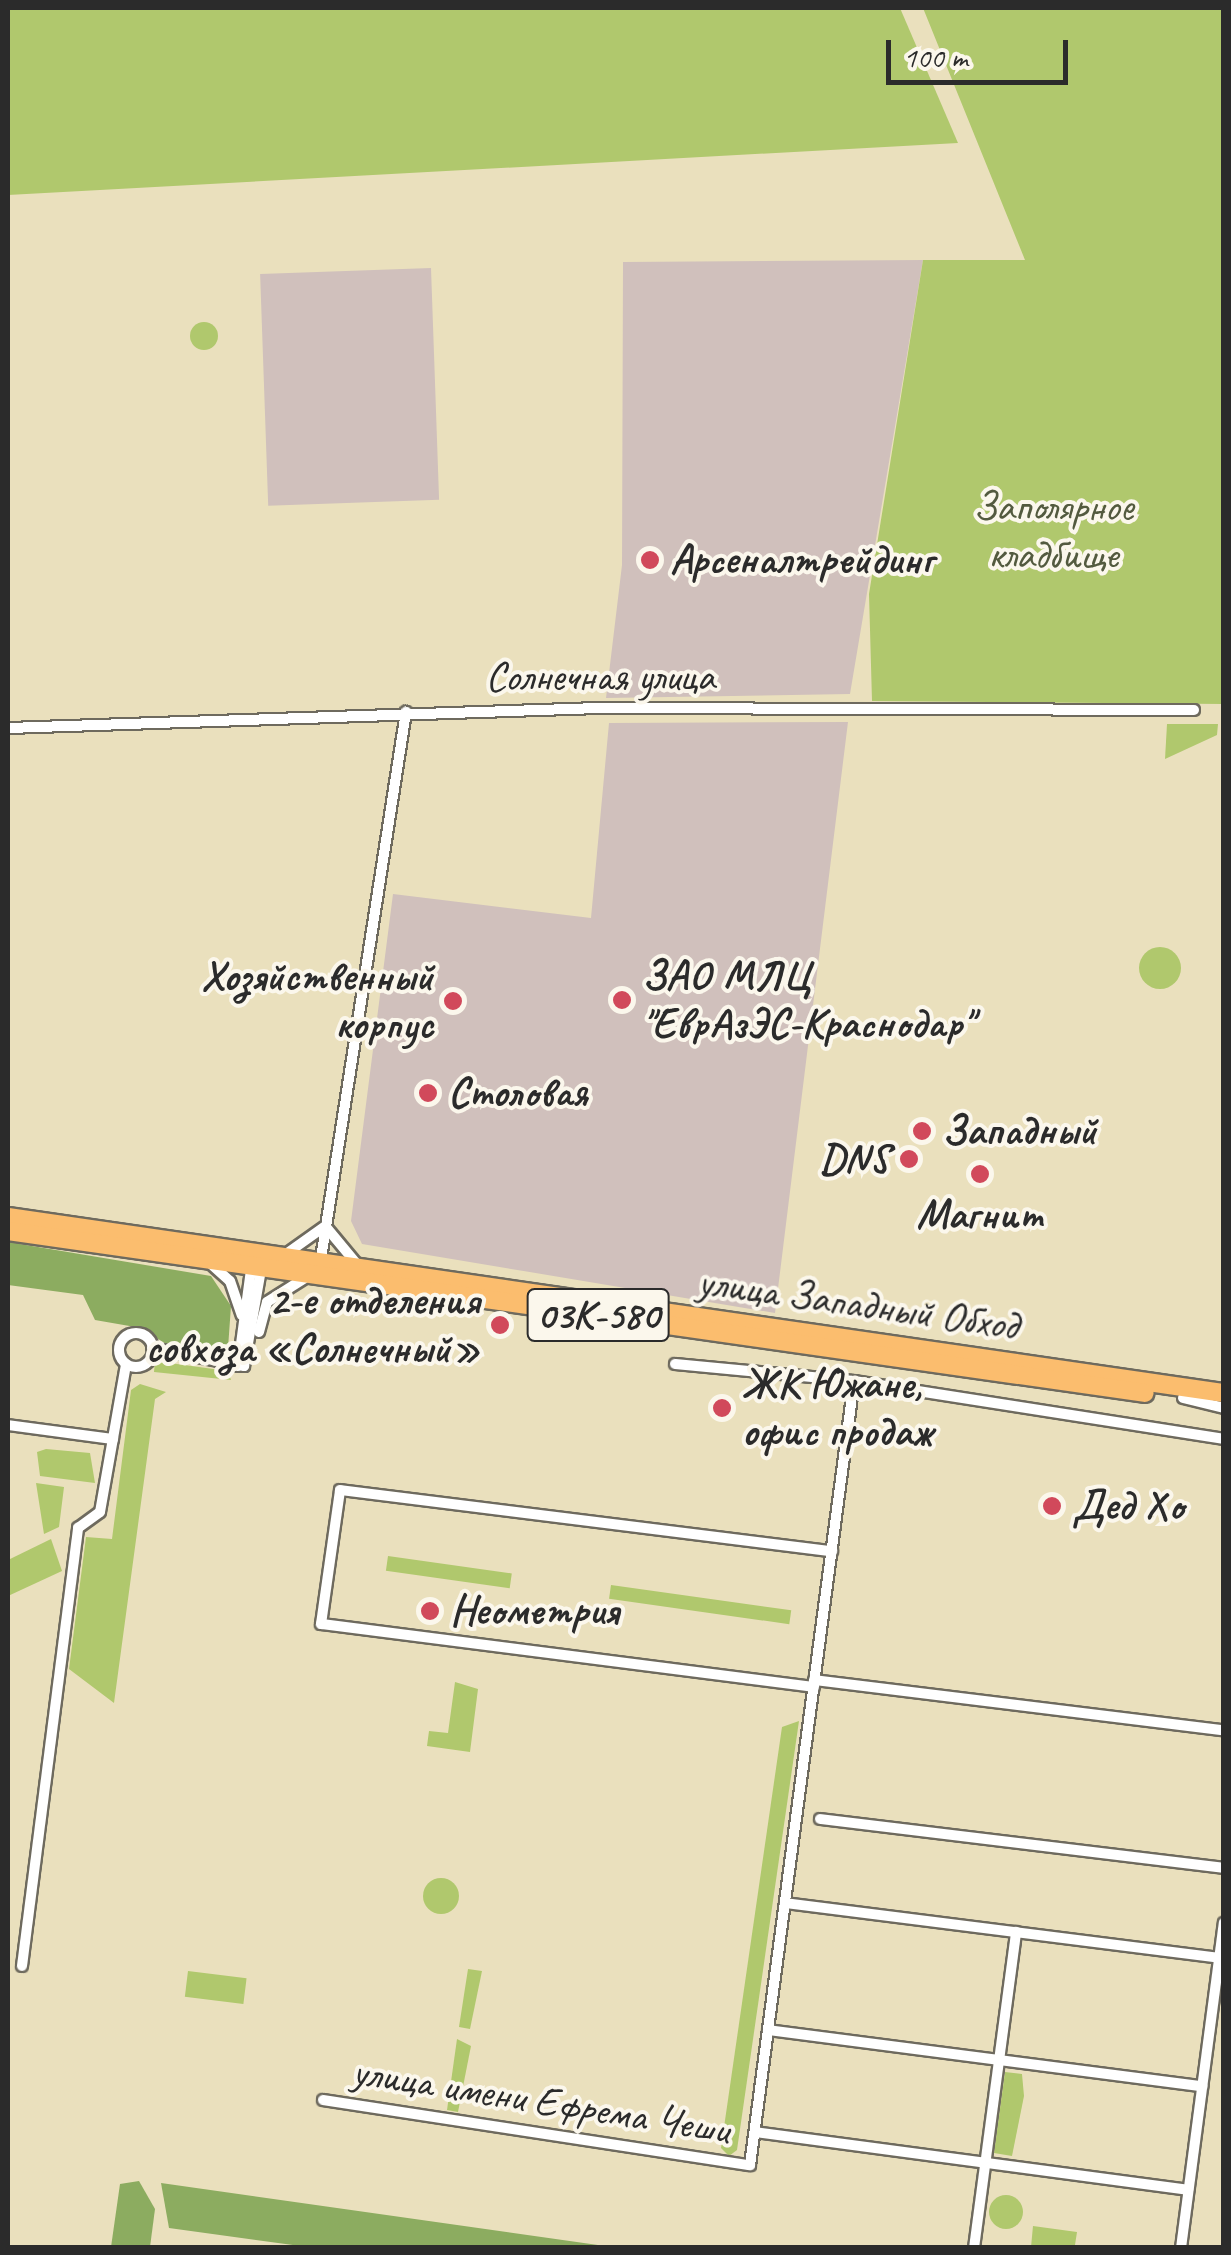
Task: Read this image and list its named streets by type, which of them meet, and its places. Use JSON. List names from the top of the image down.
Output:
{
  "streets": {
    "highway": ["улица Западный Обход", "03К-580"],
    "street": ["Солнечная улица", "улица имени Ефрема Чеши"]
  },
  "parks": ["Заполярное кладбище"],
  "places": [
    "Арсеналтрейдинг",
    "ЗАО МЛЦ \"ЕврАзЭС-Краснодар\"",
    "Хозяйственный корпус",
    "Столовая",
    "Западный",
    "DNS",
    "Магнит",
    "2-е отделения совхоза «Солнечный»",
    "ЖК Южане, офис продаж",
    "Дед Хо",
    "Неометрия"
  ],
  "scale_bar": "100 m"
}
